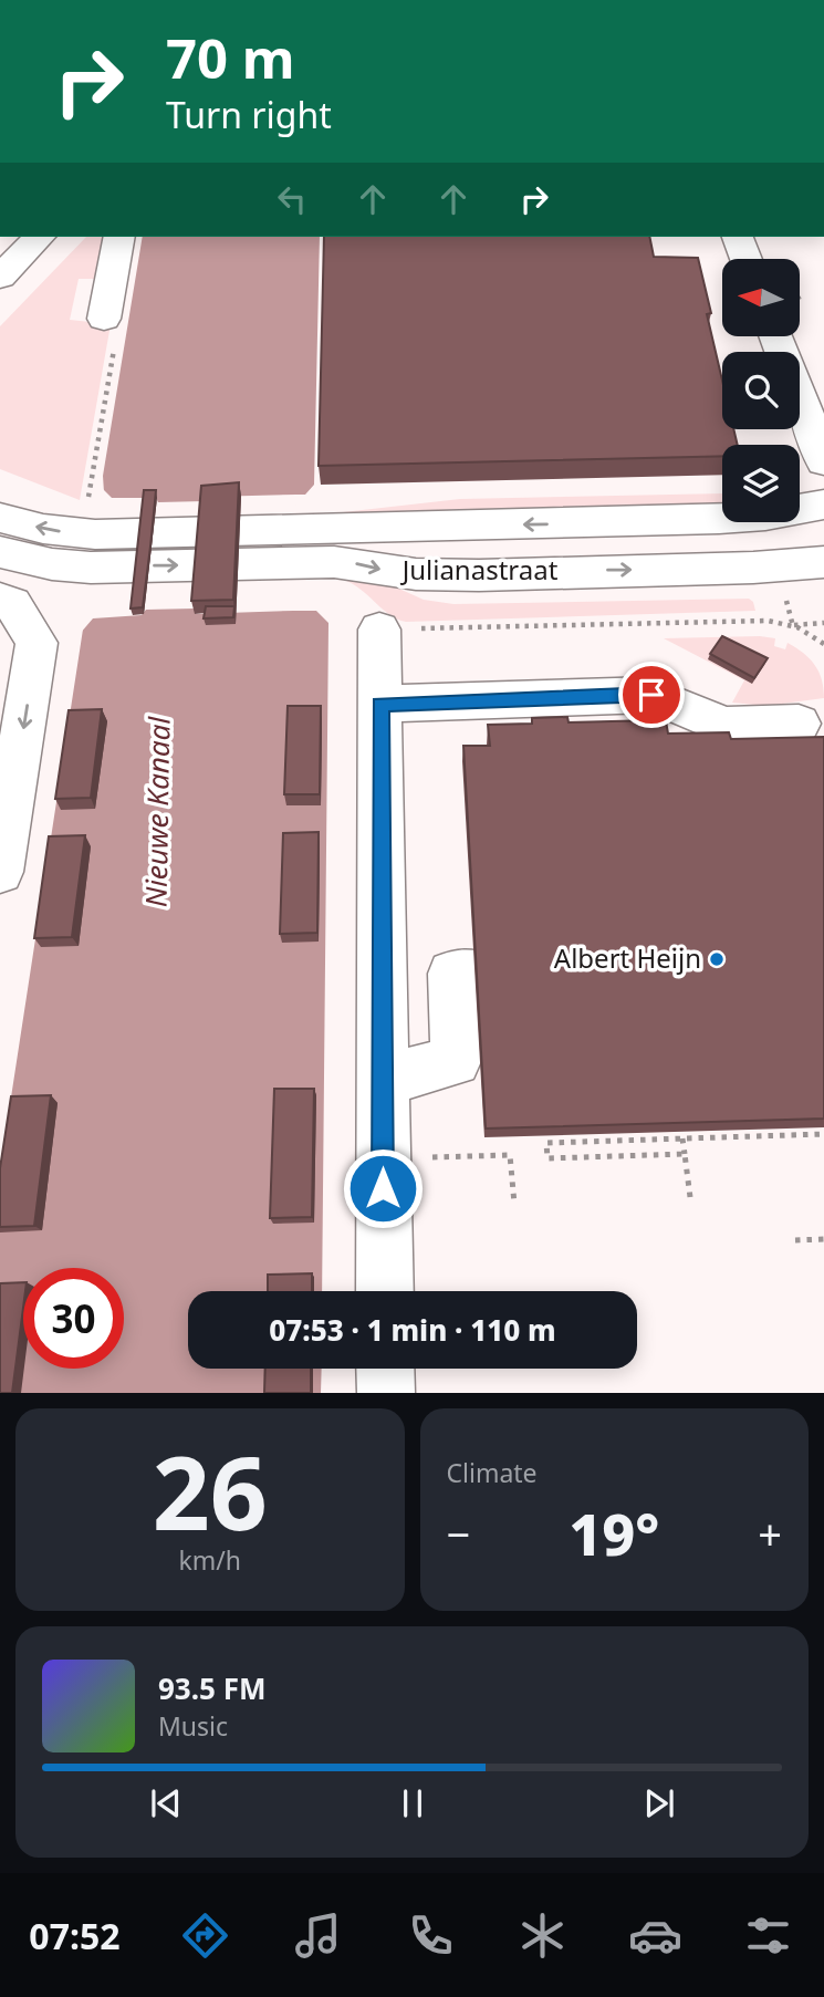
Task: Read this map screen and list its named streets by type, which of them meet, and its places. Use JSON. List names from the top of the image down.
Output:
{
  "streets": {
    "main road": ["Julianastraat"]
  },
  "water": ["Nieuwe Kanaal"],
  "places": ["Albert Heijn"],
  "north": "left",
  "page": {
    "turn": ["70 m", "Turn right"],
    "limit": "30",
    "trip": "07:53 · 1 min · 110 m",
    "tile": [
      ["26", "km/h"],
      "Climate"
    ],
    "heat": ["−", "19°", "+"],
    "song": ["93.5 FM", "Music"],
    "tabs": "07:52"
  }
}
